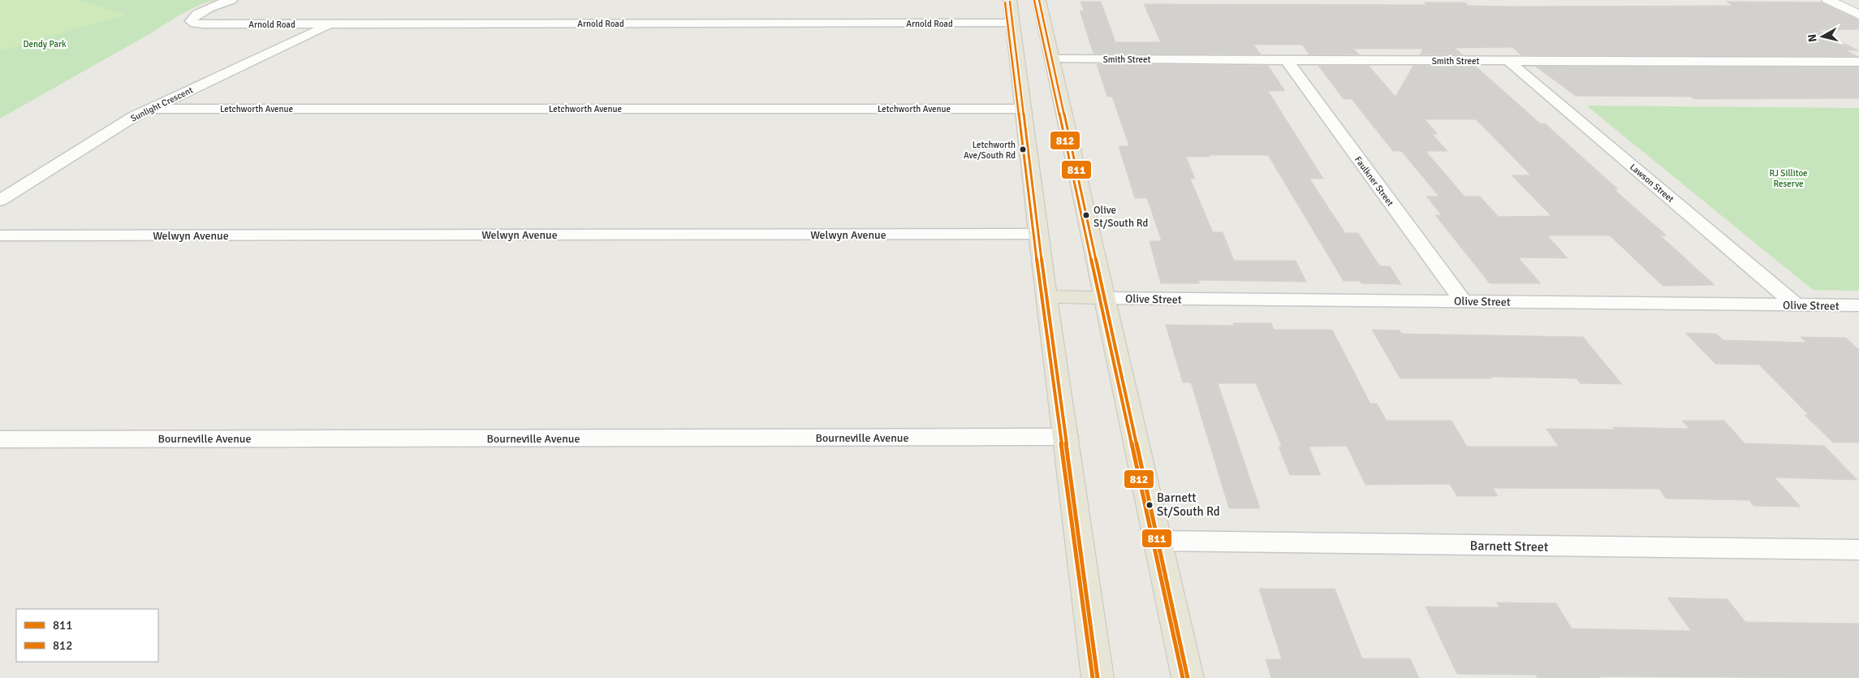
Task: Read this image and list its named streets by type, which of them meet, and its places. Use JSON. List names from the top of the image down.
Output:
{
  "streets": {
    "street": [
      "Arnold Road",
      "Smith Street",
      "Sunlight Crescent",
      "Letchworth Avenue",
      "Faulkner Street",
      "Lawson Street",
      "Welwyn Avenue",
      "Olive Street",
      "Bourneville Avenue",
      "Barnett Street"
    ]
  },
  "crossings": [
    ["Arnold Road", "Sunlight Crescent"],
    ["Smith Street", "Faulkner Street"],
    ["Smith Street", "Lawson Street"],
    ["Sunlight Crescent", "Letchworth Avenue"],
    ["Faulkner Street", "Olive Street"],
    ["Lawson Street", "Olive Street"]
  ],
  "parks": ["Dendy Park", "RJ Sillitoe Reserve"],
  "places": ["Letchworth Ave/South Rd", "Olive St/South Rd", "Barnett St/South Rd"],
  "lines": ["transit line 811", "transit line 812"],
  "legend": ["811", "812"],
  "north": "left"
}
